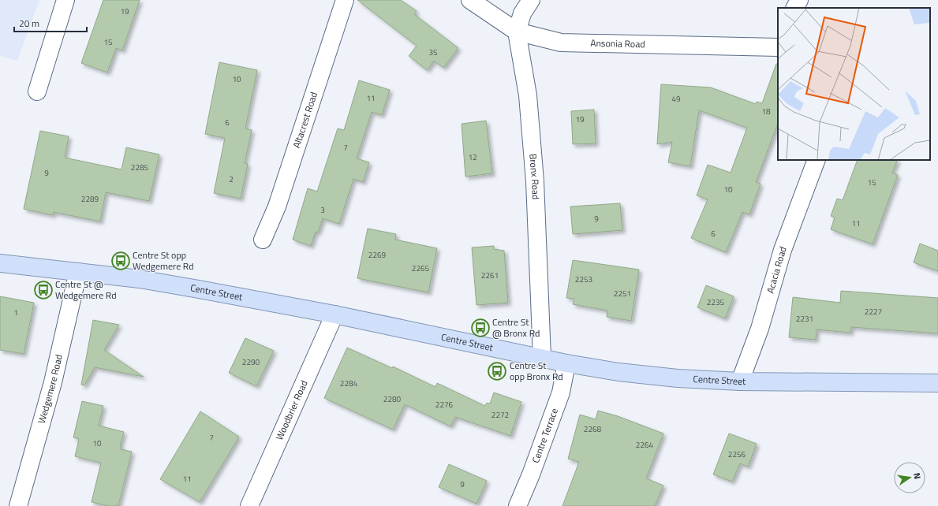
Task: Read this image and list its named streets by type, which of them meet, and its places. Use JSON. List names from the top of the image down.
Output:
{
  "streets": {
    "main road": ["Centre Street"],
    "street": [
      "Ansonia Road",
      "Altacrest Road",
      "Bronx Road",
      "Acacia Road",
      "Wedgemere Road",
      "Woodbrier Road",
      "Centre Terrace"
    ]
  },
  "crossings": [
    ["Ansonia Road", "Bronx Road"],
    ["Bronx Road", "Centre Street"],
    ["Acacia Road", "Centre Street"],
    ["Centre Street", "Wedgemere Road"],
    ["Centre Street", "Woodbrier Road"],
    ["Centre Street", "Centre Terrace"]
  ],
  "places": {
    "bus stop": [
      "Centre St opp Wedgemere Rd",
      "Centre St @ Wedgemere Rd",
      "Centre St @ Bronx Rd",
      "Centre St opp Bronx Rd"
    ]
  },
  "house_numbers": [
    "19",
    "15",
    "35",
    "10",
    "11",
    "49",
    "18",
    "19",
    "6",
    "7",
    "12",
    "2285",
    "9",
    "2",
    "15",
    "10",
    "2289",
    "3",
    "9",
    "11",
    "6",
    "2269",
    "2265",
    "2261",
    "2253",
    "2251",
    "2235",
    "2227",
    "1",
    "2231",
    "2290",
    "2284",
    "2280",
    "2276",
    "2272",
    "2268",
    "7",
    "10",
    "2264",
    "2256",
    "11",
    "9"
  ],
  "scale_bar": "20 m",
  "north": "right"
}
